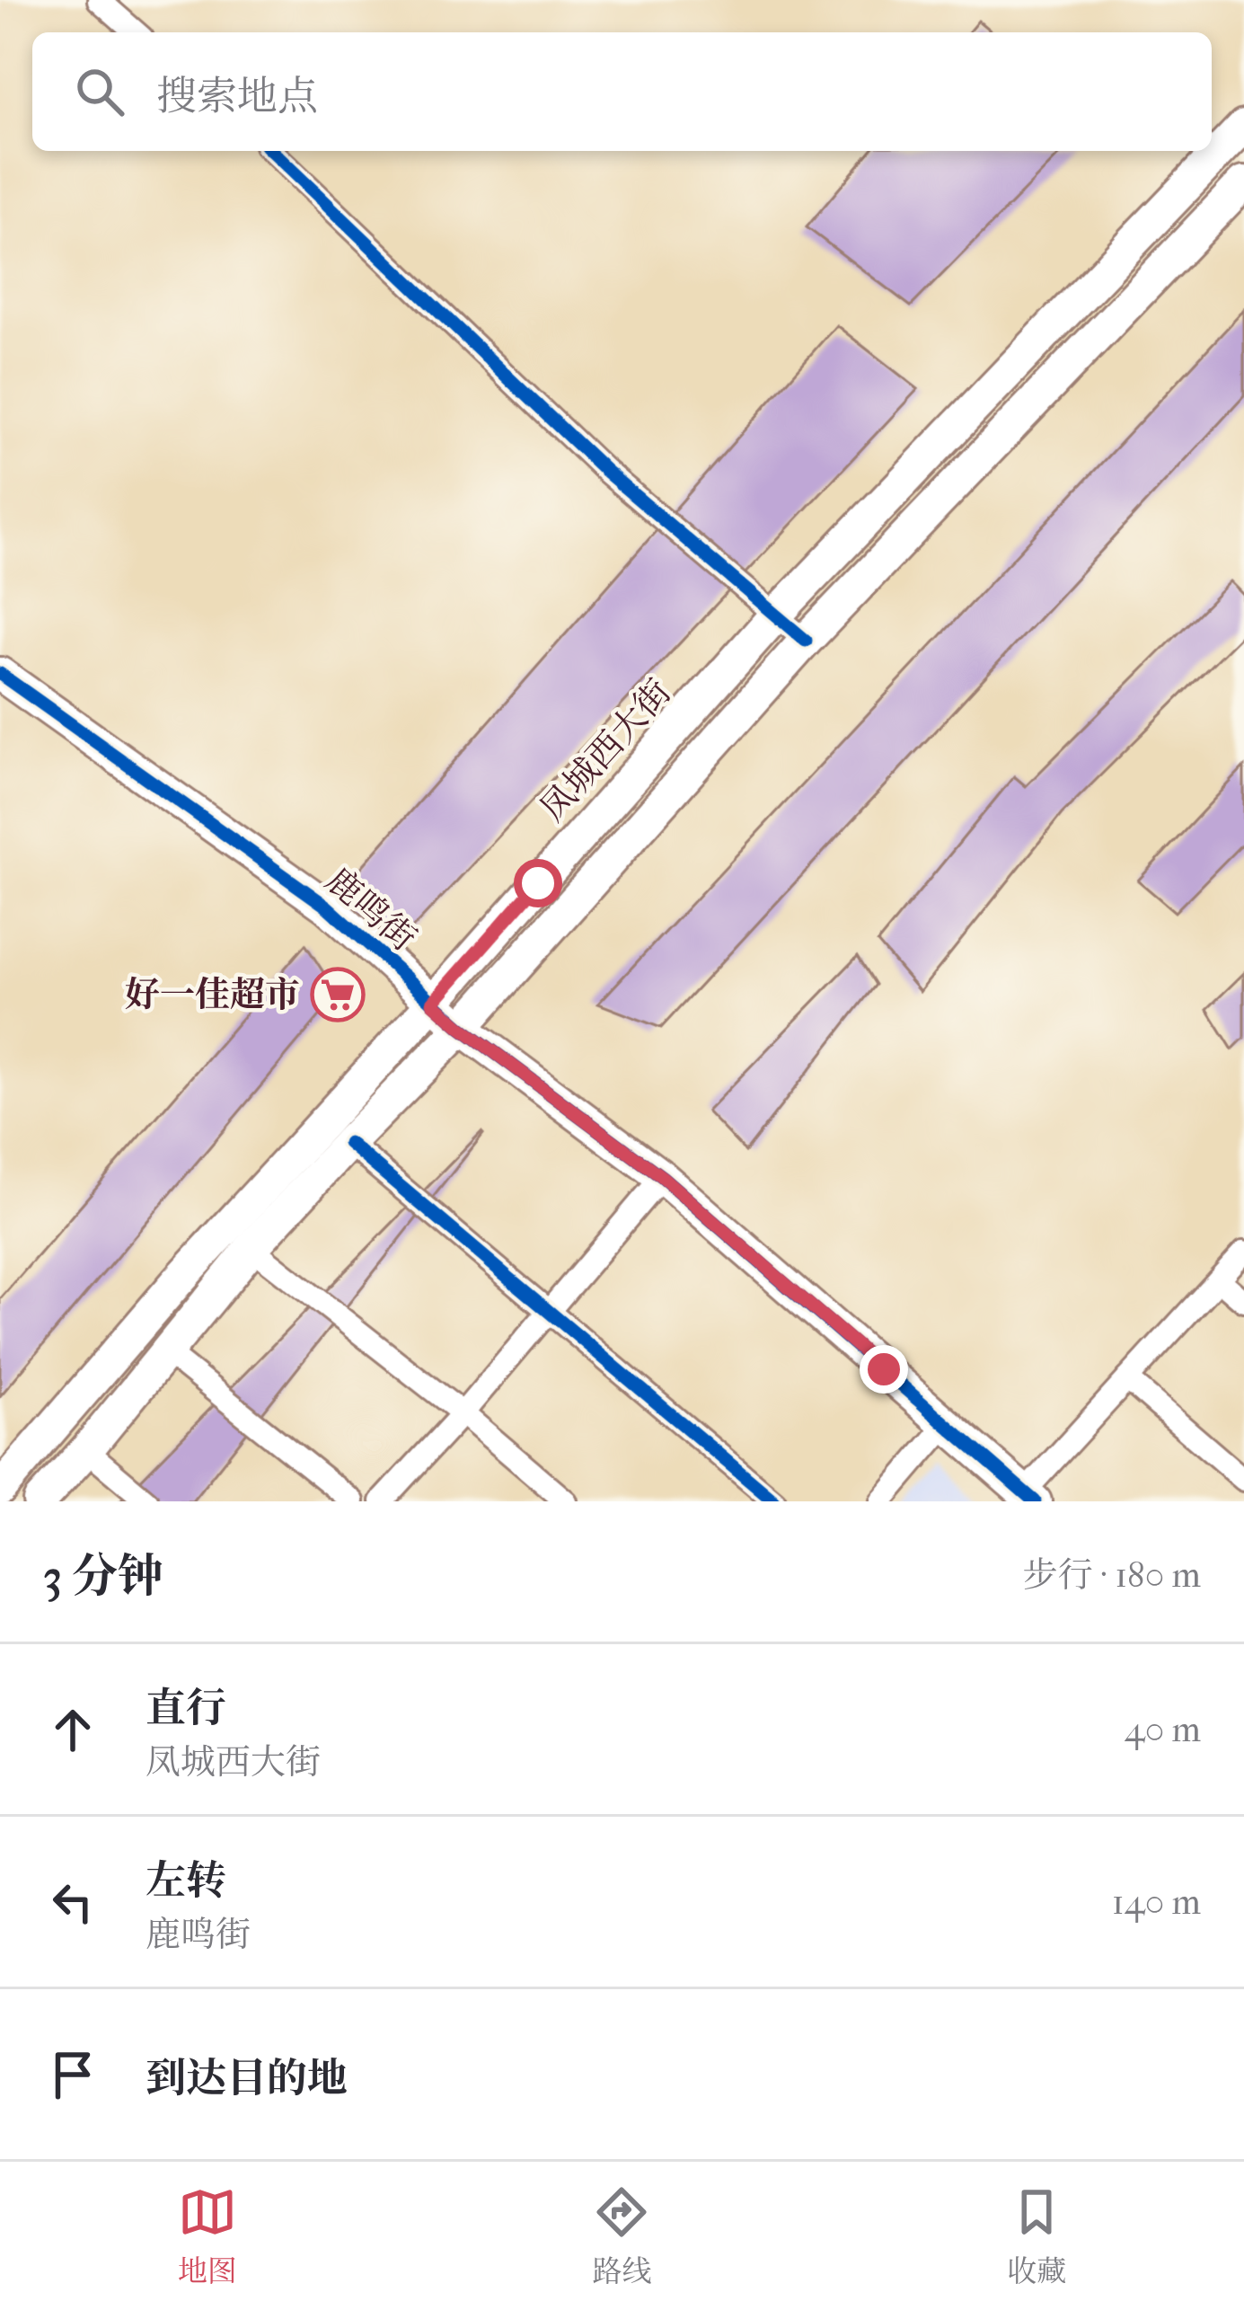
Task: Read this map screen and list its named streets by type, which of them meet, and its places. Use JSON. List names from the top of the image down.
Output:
{
  "streets": {
    "main road": ["凤城西大街", "鹿鸣街"]
  },
  "crossings": [
    ["凤城西大街", "鹿鸣街"]
  ],
  "places": {
    "supermarket": ["好一佳超市"]
  },
  "page": {
    "search": "搜索地点",
    "heading": ["3 分钟", "步行 · 180 m"],
    "list": [
      ["直行", "凤城西大街", "40 m"],
      ["左转", "鹿鸣街", "140 m"],
      "到达目的地"
    ],
    "nav": ["地图", "路线", "收藏"]
  }
}
